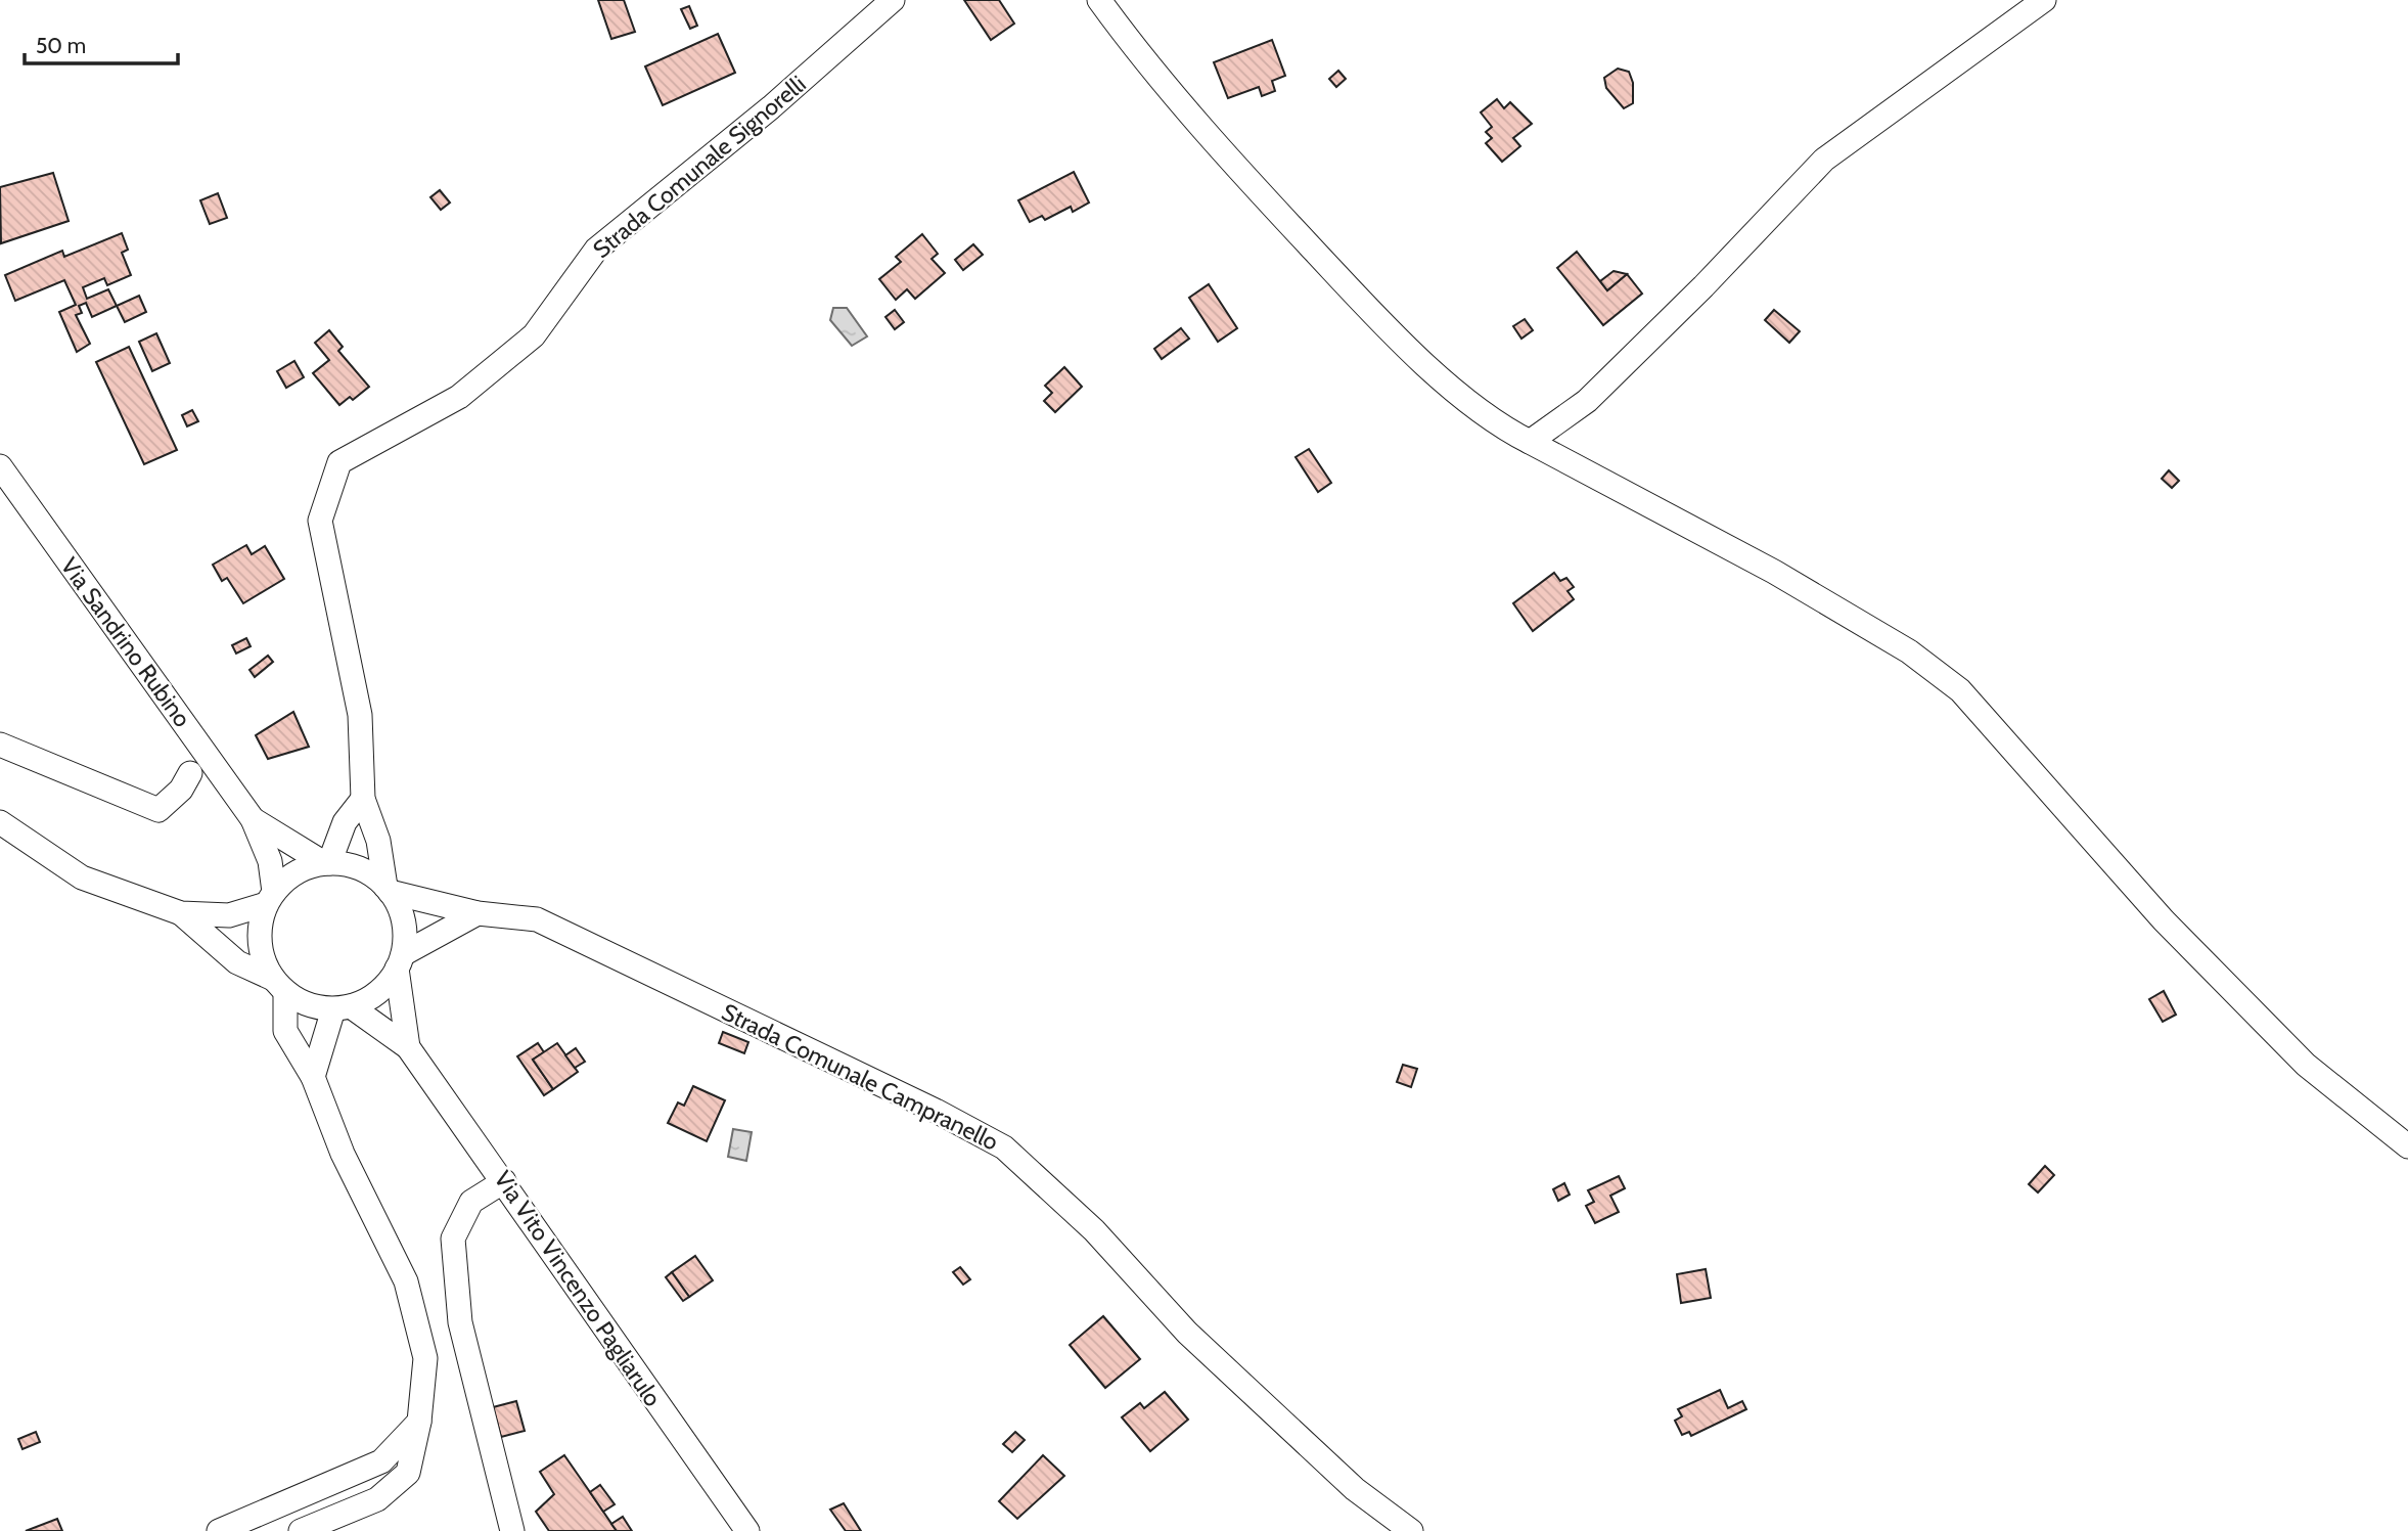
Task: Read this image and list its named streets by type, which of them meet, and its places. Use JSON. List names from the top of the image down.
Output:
{
  "streets": {
    "street": [
      "Strada Comunale Signorelli",
      "Via Sandrino Rubino",
      "Strada Comunale Campranello",
      "Via Vito Vincenzo Pagliarulo"
    ]
  },
  "crossings": [
    ["Strada Comunale Signorelli", "Via Sandrino Rubino"],
    ["Strada Comunale Signorelli", "Strada Comunale Campranello"],
    ["Strada Comunale Signorelli", "Via Vito Vincenzo Pagliarulo"],
    ["Via Sandrino Rubino", "Strada Comunale Campranello"],
    ["Via Sandrino Rubino", "Via Vito Vincenzo Pagliarulo"],
    ["Strada Comunale Campranello", "Via Vito Vincenzo Pagliarulo"]
  ],
  "scale_bar": "50 m"
}
